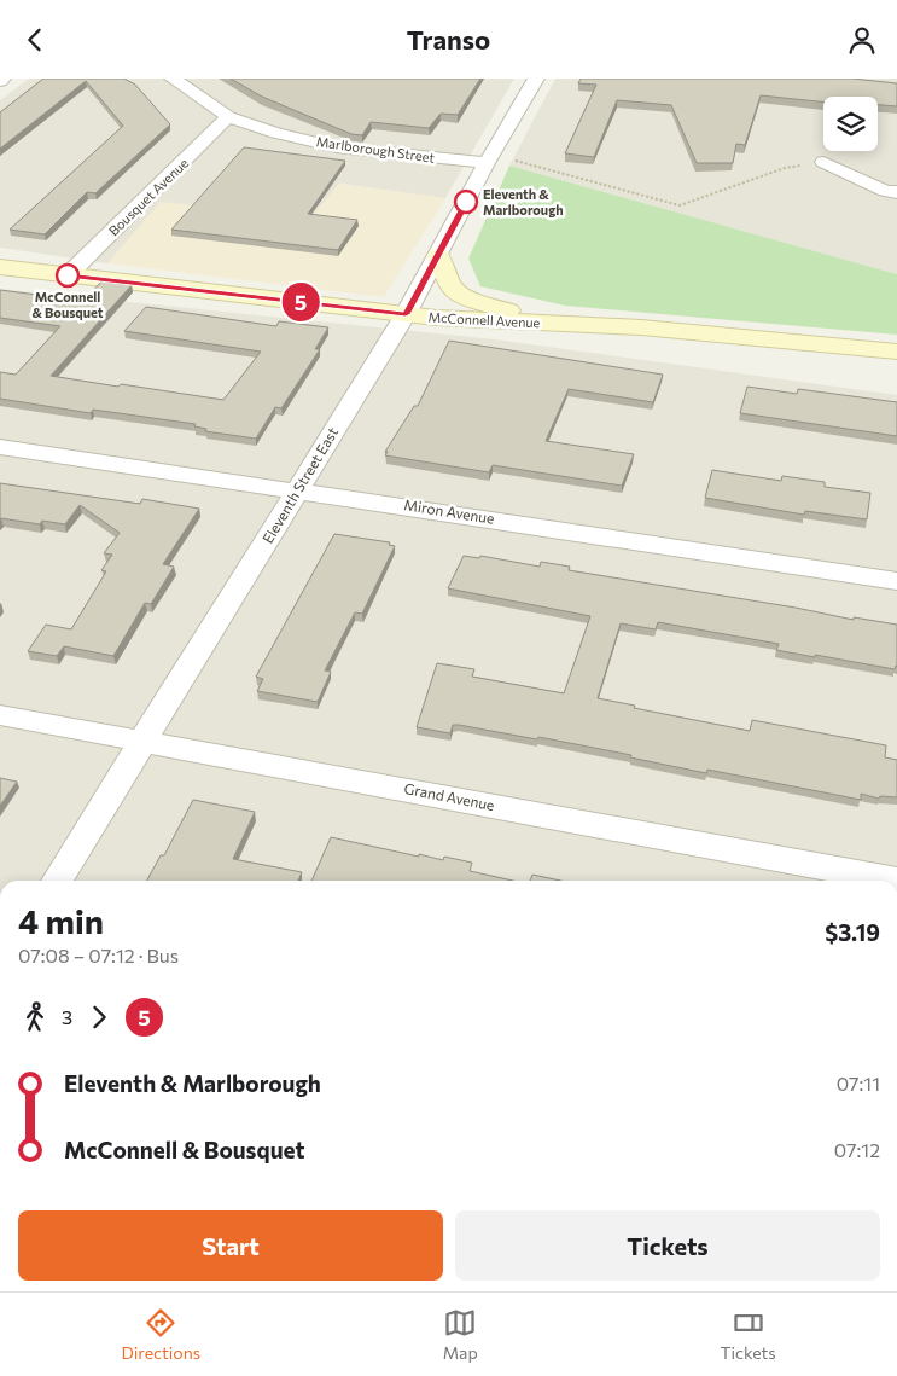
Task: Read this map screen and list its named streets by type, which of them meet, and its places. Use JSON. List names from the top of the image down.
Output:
{
  "streets": {
    "main road": ["McConnell Avenue"],
    "street": [
      "Marlborough Street",
      "Bousquet Avenue",
      "Eleventh Street East",
      "Miron Avenue",
      "Grand Avenue"
    ]
  },
  "crossings": [
    ["Marlborough Street", "Bousquet Avenue"],
    ["Marlborough Street", "Eleventh Street East"],
    ["Bousquet Avenue", "McConnell Avenue"],
    ["McConnell Avenue", "Eleventh Street East"],
    ["Eleventh Street East", "Miron Avenue"],
    ["Eleventh Street East", "Grand Avenue"]
  ],
  "places": ["Eleventh & Marlborough", "McConnell & Bousquet"],
  "lines": ["bus line 5"],
  "page": {
    "header": "Transo",
    "on_map": "5",
    "heading": ["4 min", "07:08 – 07:12 · Bus", "$3.19"],
    "legs": ["3", "5"],
    "list": [
      {
        "name": "Eleventh & Marlborough",
        "value": "07:11"
      },
      {
        "name": "McConnell & Bousquet",
        "value": "07:12"
      }
    ],
    "buttons": ["Start", "Tickets"],
    "tabs": ["Directions", "Map", "Tickets"]
  }
}
